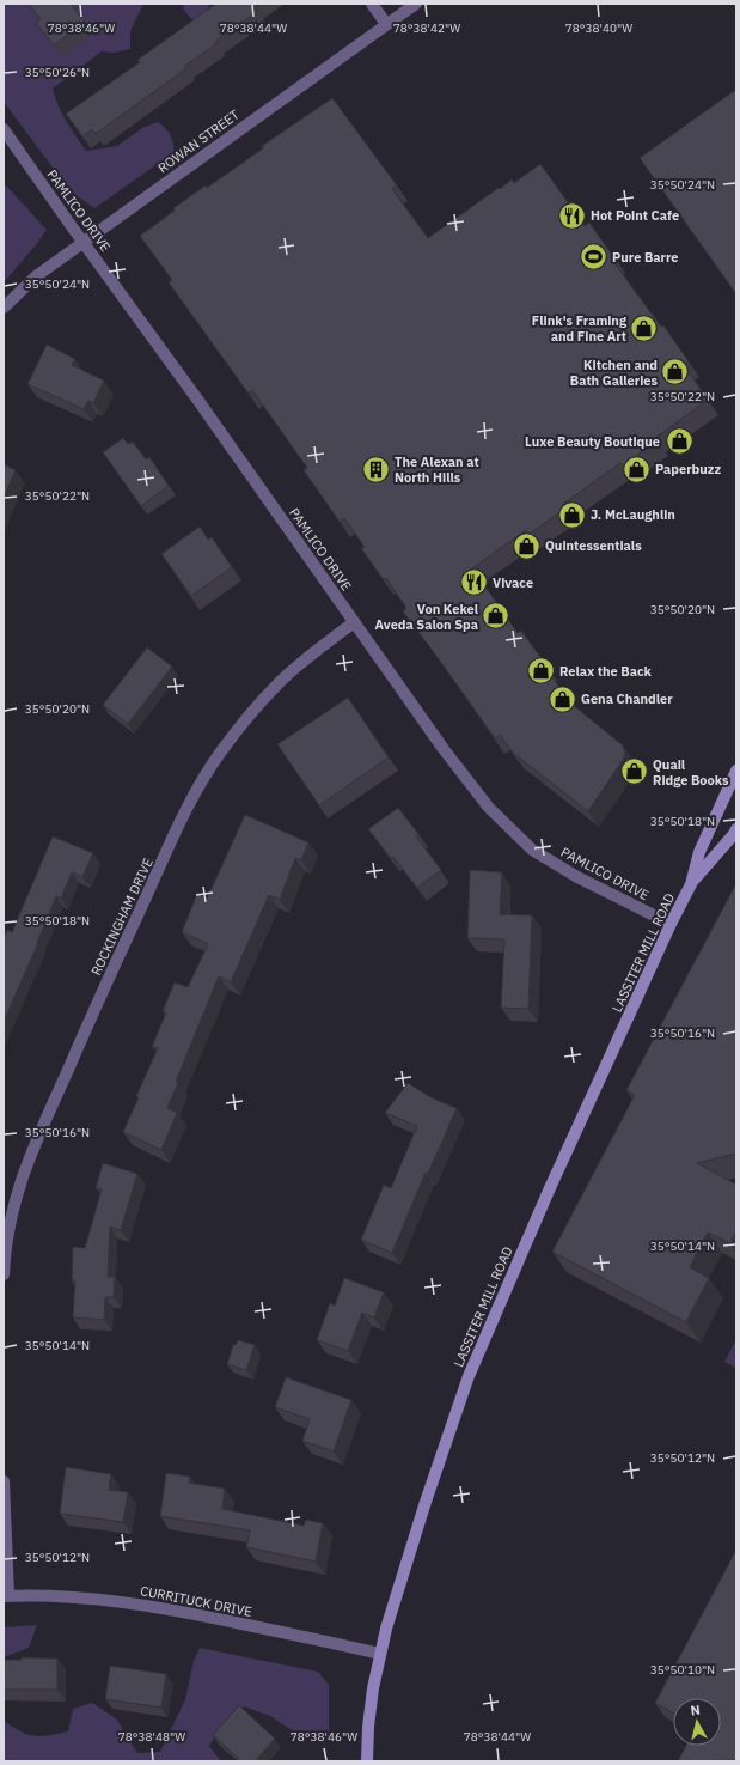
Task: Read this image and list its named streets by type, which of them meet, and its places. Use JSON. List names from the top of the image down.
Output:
{
  "streets": {
    "main road": ["LASSITER MILL ROAD"],
    "street": [
      "ROWAN STREET",
      "PAMLICO DRIVE",
      "ROCKINGHAM DRIVE",
      "CURRITUCK DRIVE"
    ]
  },
  "crossings": [
    ["ROWAN STREET", "PAMLICO DRIVE"],
    ["PAMLICO DRIVE", "ROCKINGHAM DRIVE"],
    ["PAMLICO DRIVE", "LASSITER MILL ROAD"],
    ["LASSITER MILL ROAD", "CURRITUCK DRIVE"]
  ],
  "places": {
    "restaurant": ["Hot Point Cafe", "Vivace"],
    "sports": ["Pure Barre"],
    "shop": [
      "Flink's Framing and Fine Art",
      "Kitchen and Bath Galleries",
      "Luxe Beauty Boutique",
      "Paperbuzz",
      "J. McLaughlin",
      "Quintessentials",
      "Von Kekel Aveda Salon Spa",
      "Relax the Back",
      "Gena Chandler",
      "Quail Ridge Books"
    ],
    "building": ["The Alexan at North Hills"]
  },
  "north": "top",
  "coordinates": [
    "78°38'46\"W",
    "78°38'44\"W",
    "78°38'42\"W",
    "78°38'40\"W",
    "35°50'26\"N",
    "35°50'24\"N",
    "35°50'22\"N",
    "35°50'20\"N",
    "35°50'18\"N",
    "35°50'16\"N",
    "35°50'14\"N",
    "35°50'12\"N",
    "35°50'10\"N",
    "78°38'48\"W"
  ]
}
